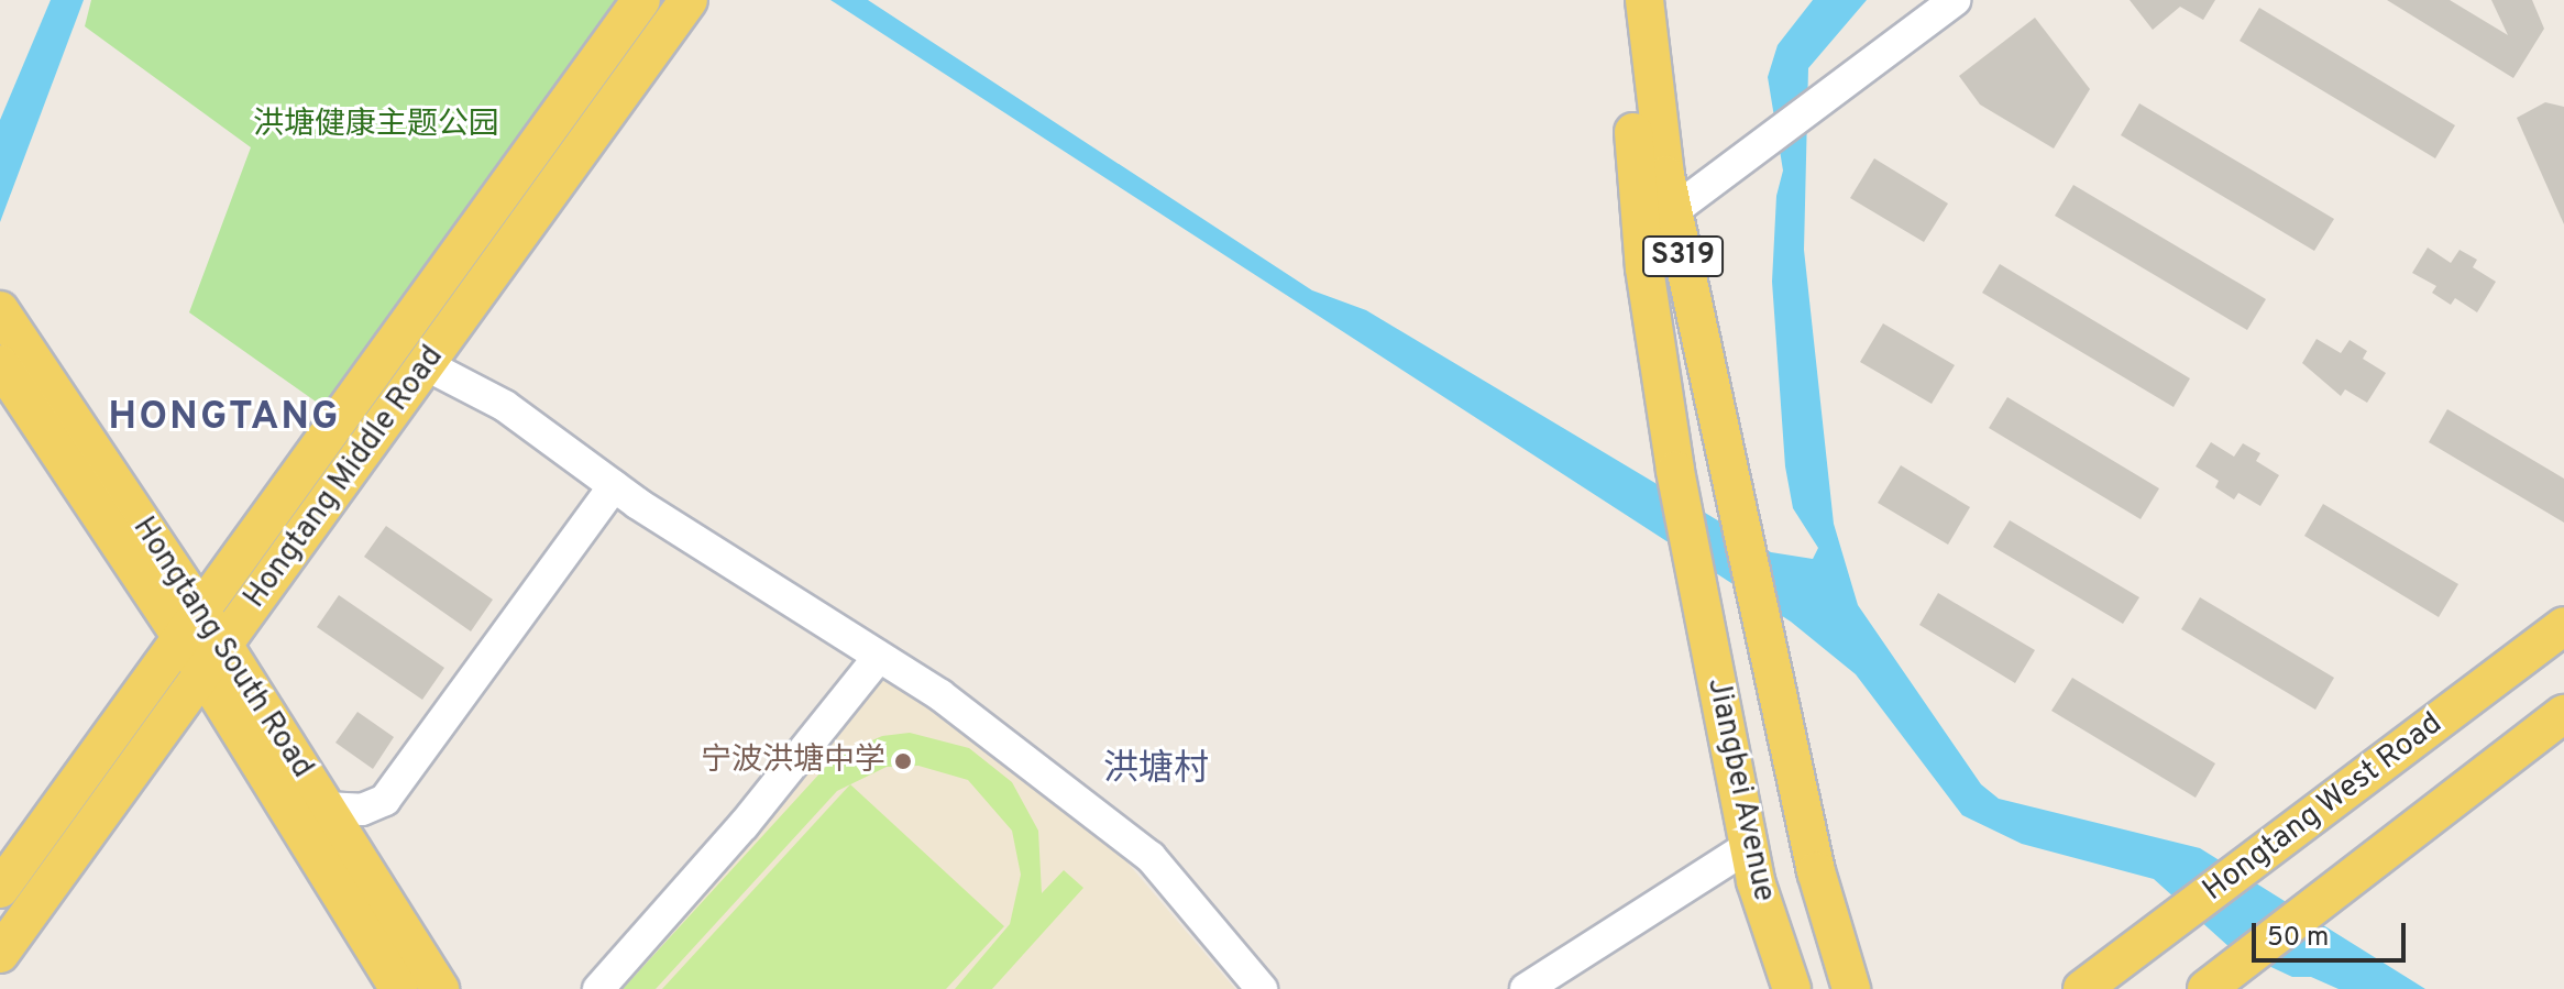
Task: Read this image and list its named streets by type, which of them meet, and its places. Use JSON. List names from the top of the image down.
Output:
{
  "streets": {
    "main road": [
      "S319",
      "Hongtang Middle Road",
      "Hongtang South Road",
      "Jiangbei Avenue",
      "Hongtang West Road"
    ]
  },
  "crossings": [
    ["S319", "Jiangbei Avenue"],
    ["Hongtang Middle Road", "Hongtang South Road"]
  ],
  "districts": ["HONGTANG", "洪塘村"],
  "parks": ["洪塘健康主题公园"],
  "places": ["宁波洪塘中学"],
  "scale_bar": "50 m"
}
